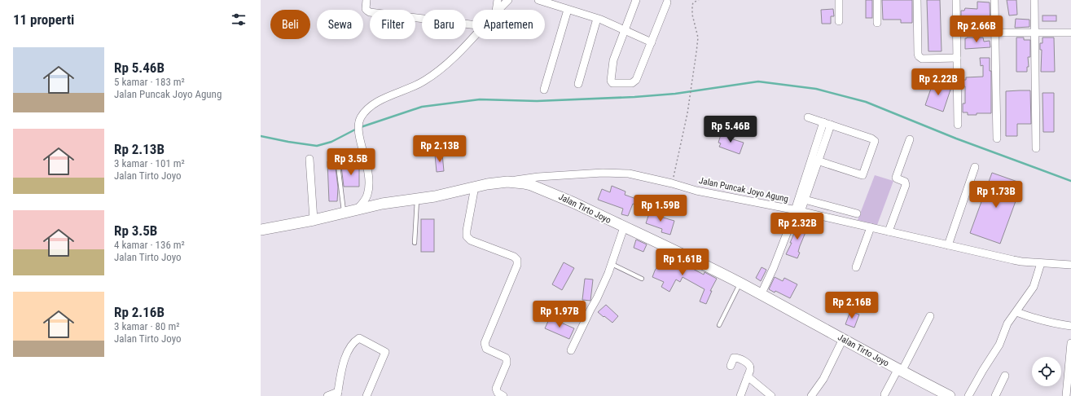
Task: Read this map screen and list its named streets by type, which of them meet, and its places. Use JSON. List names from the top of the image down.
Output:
{
  "streets": {
    "street": ["Jalan Puncak Joyo Agung", "Jalan Tirto Joyo"]
  },
  "crossings": [
    ["Jalan Puncak Joyo Agung", "Jalan Tirto Joyo"]
  ],
  "page": {
    "heading": "11 properti",
    "chip": [
      "Beli",
      "Sewa",
      "Filter",
      "Baru",
      "Apartemen"
    ],
    "price": [
      "Rp 2.66B",
      "Rp 2.22B",
      "Rp 5.46B",
      "Rp 2.13B",
      "Rp 3.5B",
      "Rp 1.73B",
      "Rp 1.59B",
      "Rp 2.32B",
      "Rp 1.61B",
      "Rp 2.16B",
      "Rp 1.97B"
    ],
    "list": [
      {
        "name": "Rp 5.46B",
        "note": "5 kamar · 183 m² · Jalan Puncak Joyo Agung"
      },
      {
        "name": "Rp 2.13B",
        "note": "3 kamar · 101 m² · Jalan Tirto Joyo"
      },
      {
        "name": "Rp 3.5B",
        "note": "4 kamar · 136 m² · Jalan Tirto Joyo"
      },
      {
        "name": "Rp 2.16B",
        "note": "3 kamar · 80 m² · Jalan Tirto Joyo"
      }
    ]
  }
}
